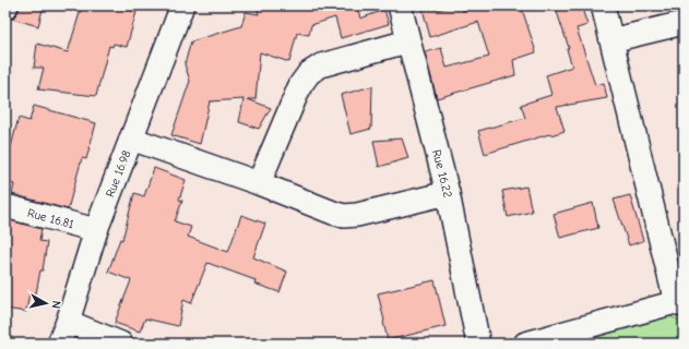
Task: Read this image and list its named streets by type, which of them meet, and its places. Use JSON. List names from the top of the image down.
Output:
{
  "streets": {
    "street": ["Rue 16.98", "Rue 16.22", "Rue 16.81"]
  },
  "crossings": [
    ["Rue 16.98", "Rue 16.81"]
  ],
  "north": "right"
}
